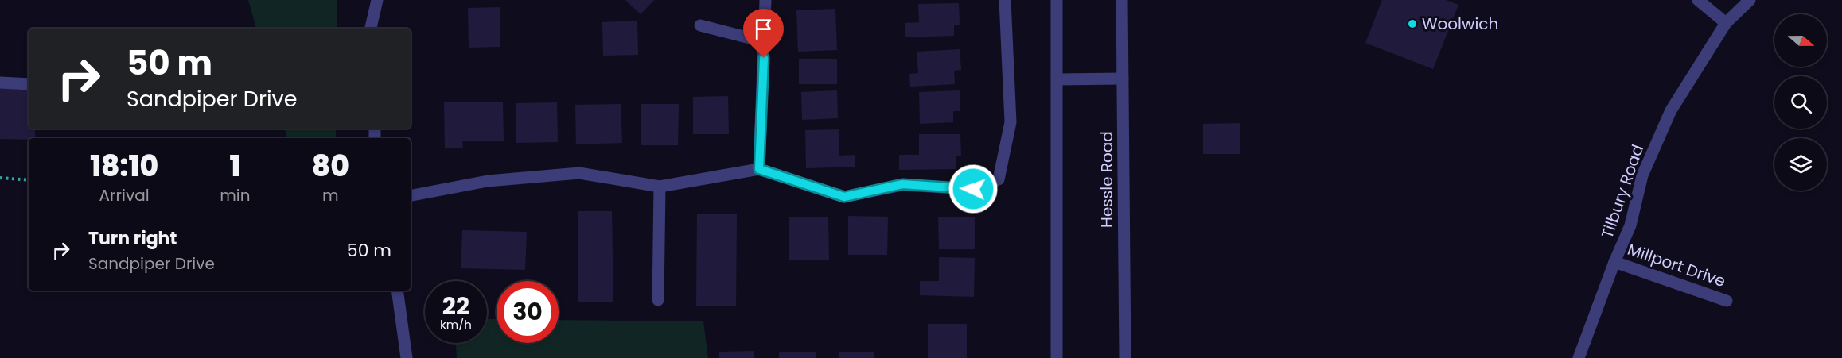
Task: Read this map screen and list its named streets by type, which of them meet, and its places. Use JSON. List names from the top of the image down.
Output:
{
  "streets": {
    "street": ["Hessle Road", "Tilbury Road", "Millport Drive"]
  },
  "crossings": [
    ["Tilbury Road", "Millport Drive"]
  ],
  "places": ["Woolwich"],
  "north": "right",
  "page": {
    "turn": ["50 m", "Sandpiper Drive"],
    "eta": [
      "18:10",
      "Arrival",
      "1",
      "min",
      "80",
      "m"
    ],
    "list": [
      {
        "name": "Turn right",
        "note": "Sandpiper Drive",
        "value": "50 m"
      }
    ],
    "speed": "22 km/h",
    "limit": "30"
  }
}
